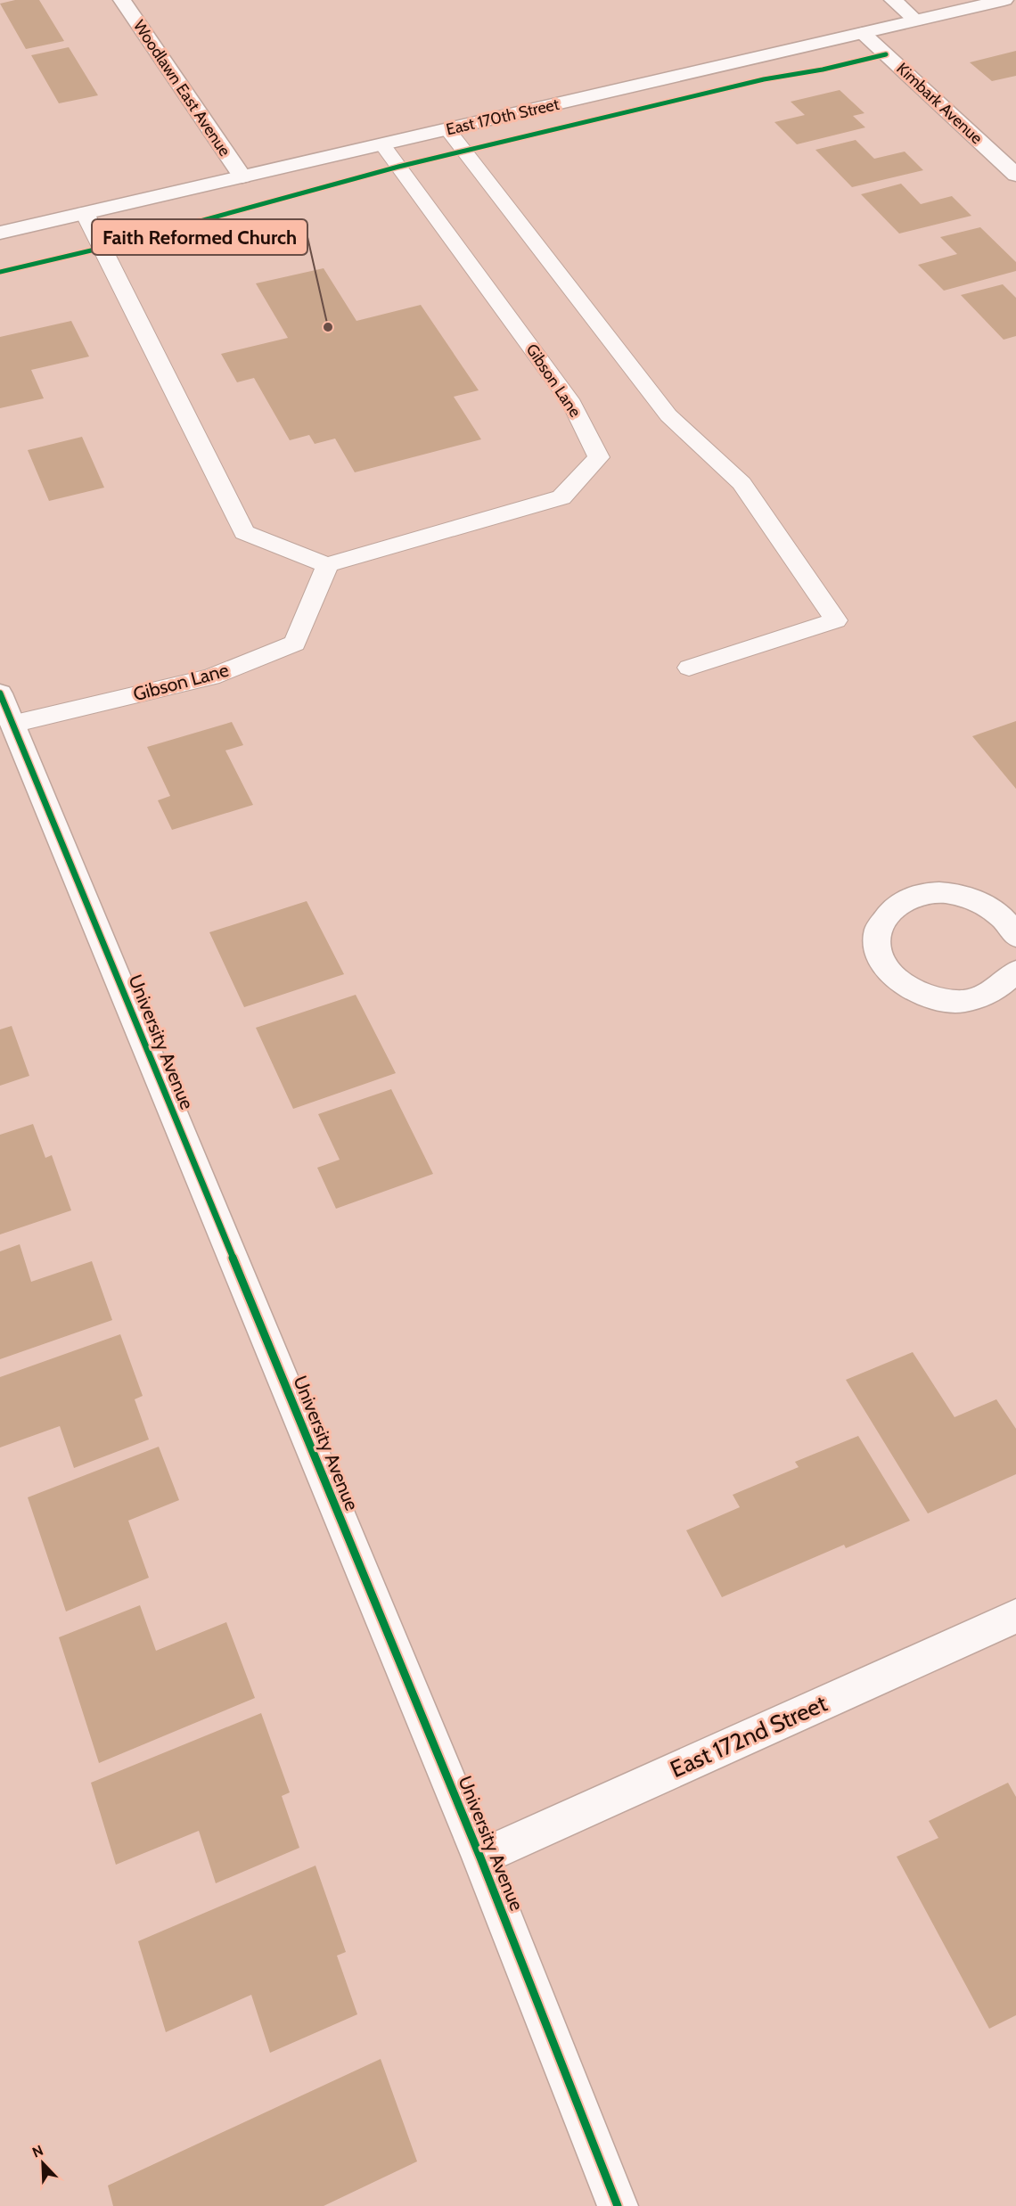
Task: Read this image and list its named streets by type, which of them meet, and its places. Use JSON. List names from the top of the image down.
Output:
{
  "streets": {
    "street": [
      "Woodlawn East Avenue",
      "Kimbark Avenue",
      "East 170th Street",
      "University Avenue",
      "East 172nd Street"
    ],
    "lane": ["Gibson Lane"]
  },
  "crossings": [
    ["Woodlawn East Avenue", "East 170th Street"],
    ["Kimbark Avenue", "East 170th Street"],
    ["East 170th Street", "Gibson Lane"],
    ["Gibson Lane", "University Avenue"],
    ["University Avenue", "East 172nd Street"]
  ],
  "places": ["Faith Reformed Church"],
  "north": "top left"
}
